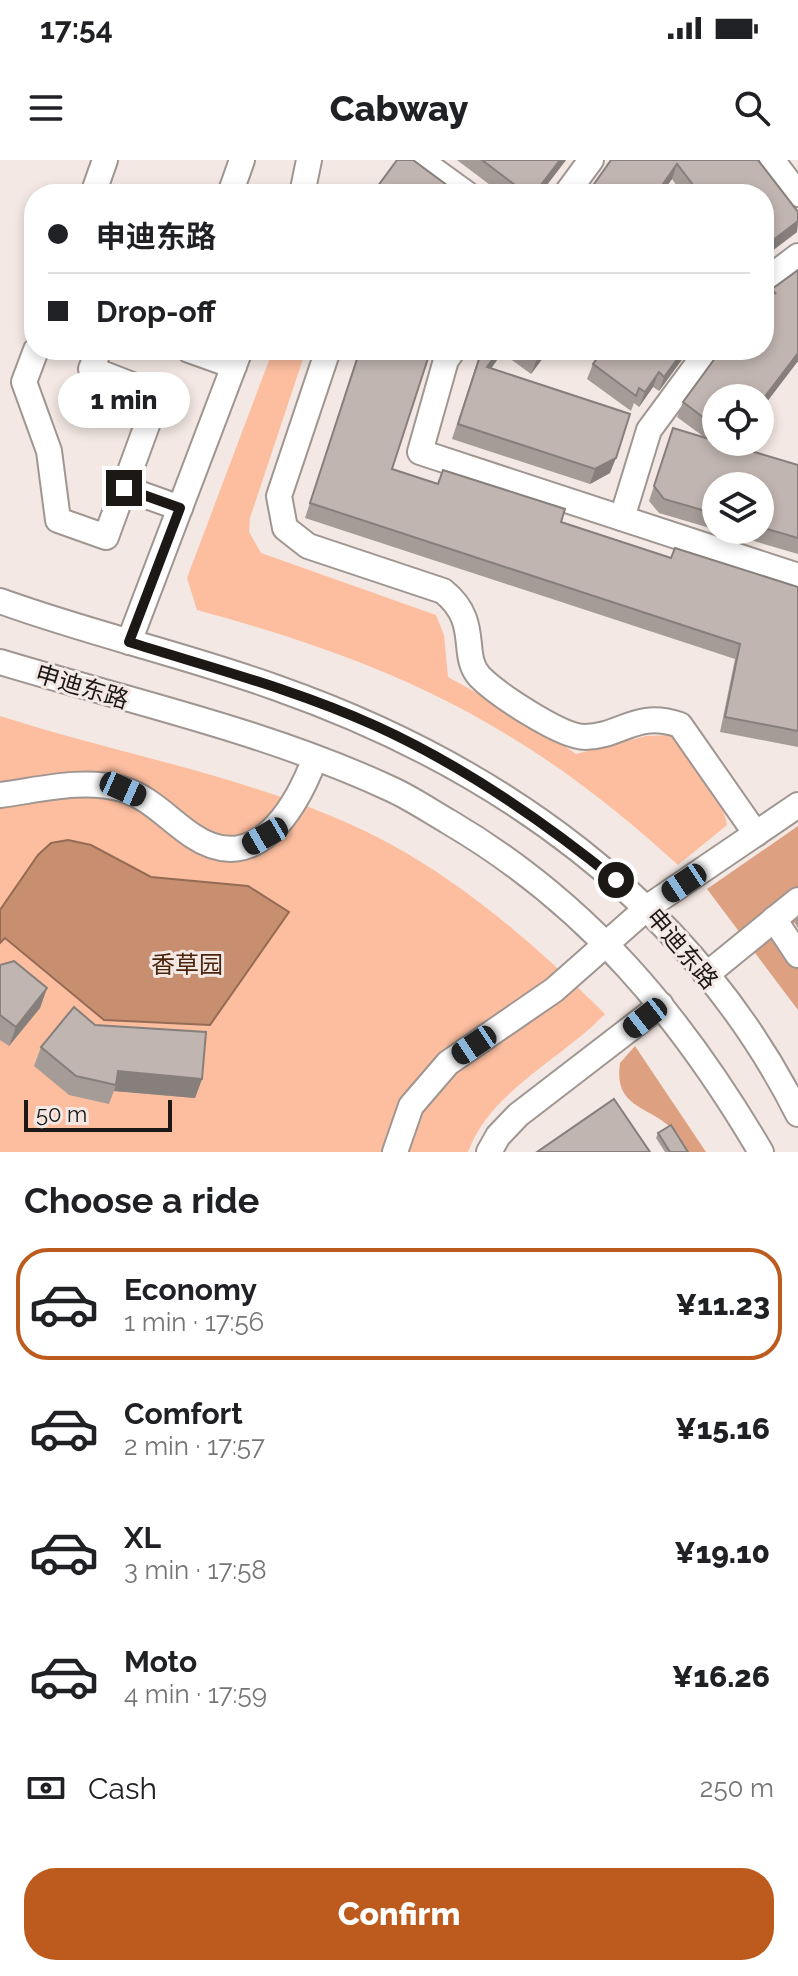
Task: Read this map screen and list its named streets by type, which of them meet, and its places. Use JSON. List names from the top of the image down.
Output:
{
  "streets": {
    "street": ["申迪东路"]
  },
  "parks": ["香草园"],
  "scale_bar": "50 m",
  "page": {
    "status": "17:54",
    "header": "Cabway",
    "banner": ["申迪东路", "Drop-off"],
    "bubble": "1 min",
    "scale": "50 m",
    "heading": "Choose a ride",
    "list": [
      {
        "name": "Economy",
        "note": "1 min · 17:56",
        "value": "¥11.23"
      },
      {
        "name": "Comfort",
        "note": "2 min · 17:57",
        "value": "¥15.16"
      },
      {
        "name": "XL",
        "note": "3 min · 17:58",
        "value": "¥19.10"
      },
      {
        "name": "Moto",
        "note": "4 min · 17:59",
        "value": "¥16.26"
      }
    ],
    "pay": ["Cash", "250 m"],
    "buttons": "Confirm"
  }
}
